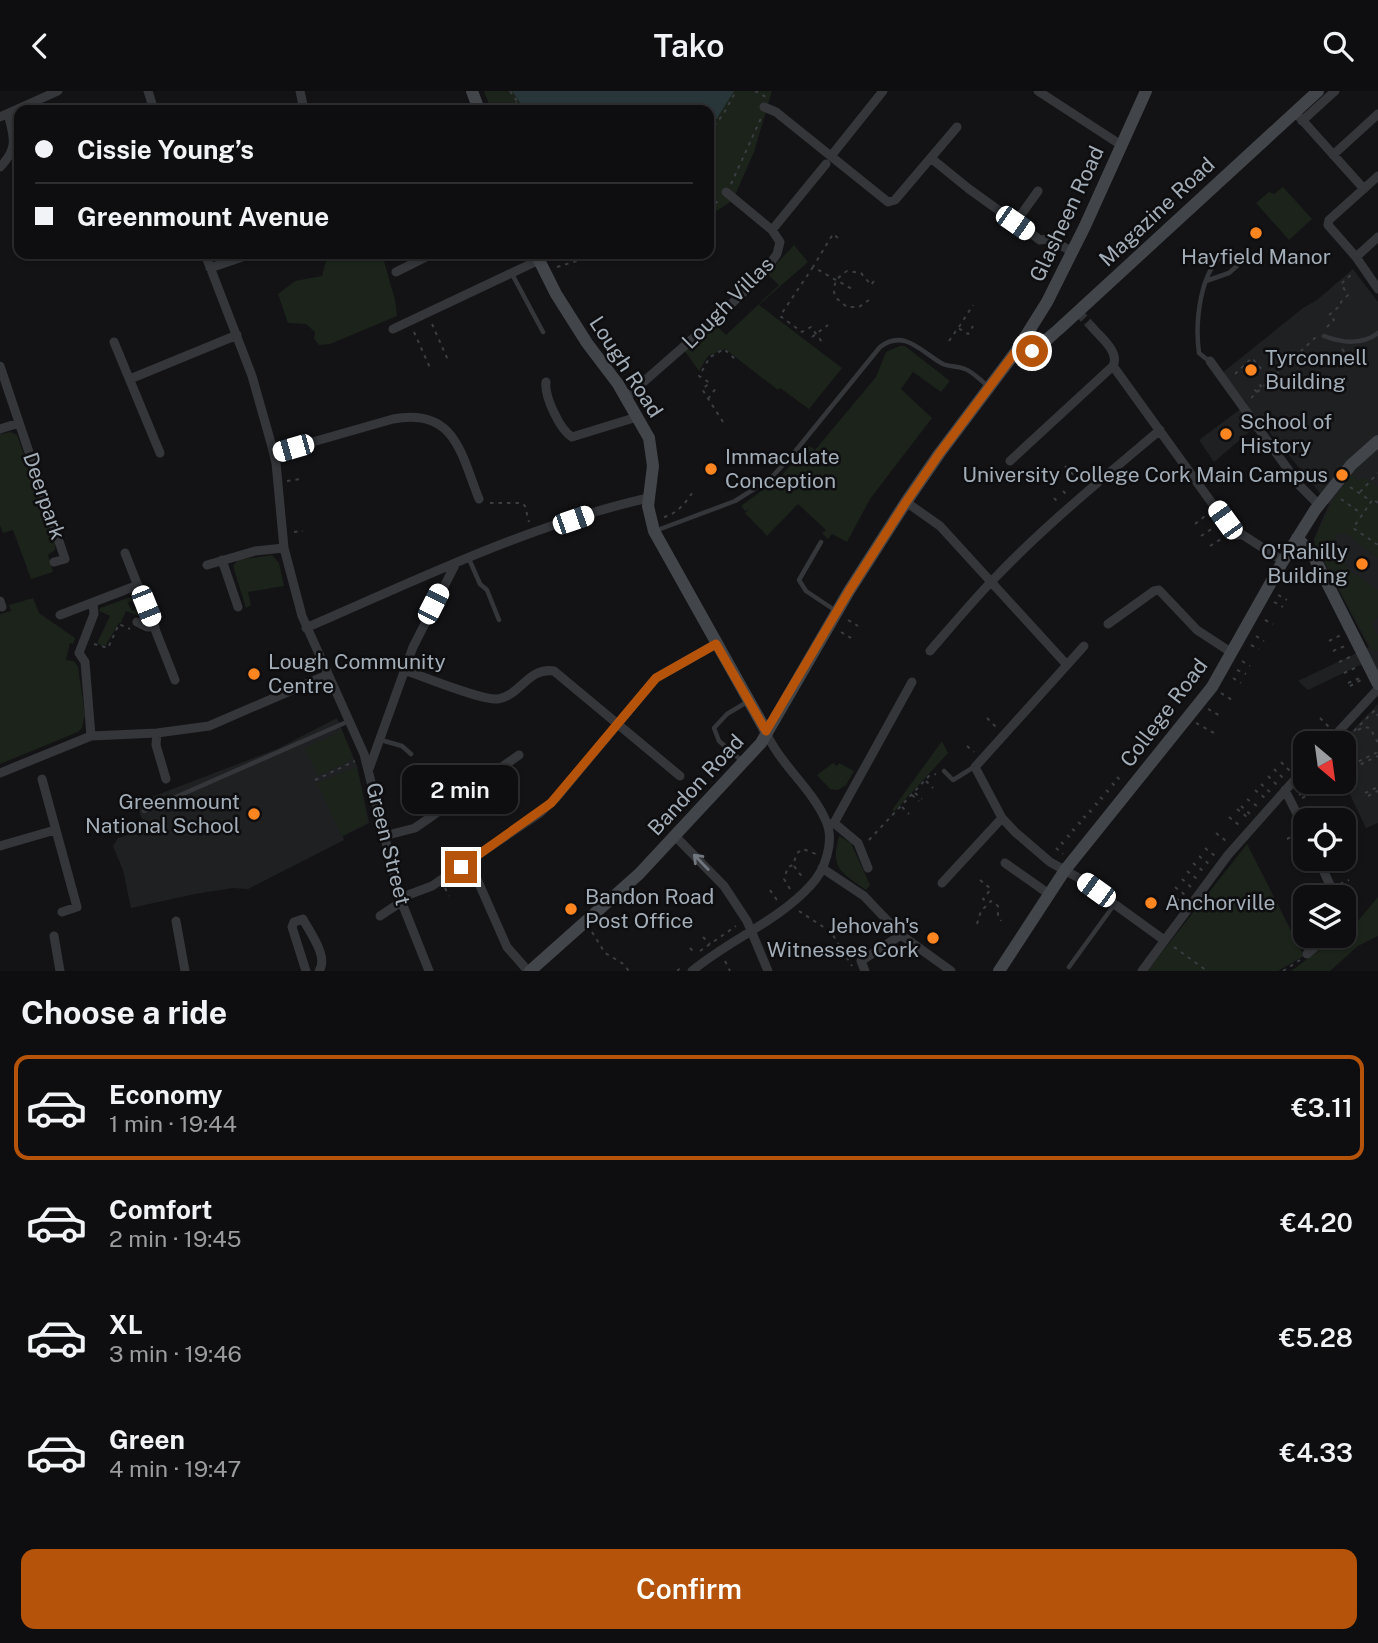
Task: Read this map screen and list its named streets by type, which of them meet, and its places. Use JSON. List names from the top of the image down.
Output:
{
  "streets": {
    "main road": [
      "Magazine Road",
      "Glasheen Road",
      "Lough Road",
      "College Road",
      "Bandon Road"
    ],
    "street": ["Lough Villas", "Deerpark", "Green Street"]
  },
  "crossings": [
    ["Magazine Road", "Glasheen Road"],
    ["Magazine Road", "Bandon Road"],
    ["Glasheen Road", "Bandon Road"],
    ["Lough Villas", "Lough Road"],
    ["Lough Road", "Bandon Road"]
  ],
  "places": [
    "Hayfield Manor",
    "Tyrconnell Building",
    "School of History",
    "Immaculate Conception",
    "University College Cork Main Campus",
    "O'Rahilly Building",
    "Lough Community Centre",
    "Greenmount National School",
    "Anchorville",
    "Bandon Road Post Office",
    "Jehovah's Witnesses Cork"
  ],
  "north": "bottom right",
  "page": {
    "header": "Tako",
    "banner": ["Cissie Young’s", "Greenmount Avenue"],
    "bubble": "2 min",
    "heading": "Choose a ride",
    "list": [
      {
        "name": "Economy",
        "note": "1 min · 19:44",
        "value": "€3.11"
      },
      {
        "name": "Comfort",
        "note": "2 min · 19:45",
        "value": "€4.20"
      },
      {
        "name": "XL",
        "note": "3 min · 19:46",
        "value": "€5.28"
      },
      {
        "name": "Green",
        "note": "4 min · 19:47",
        "value": "€4.33"
      }
    ],
    "buttons": "Confirm"
  }
}
